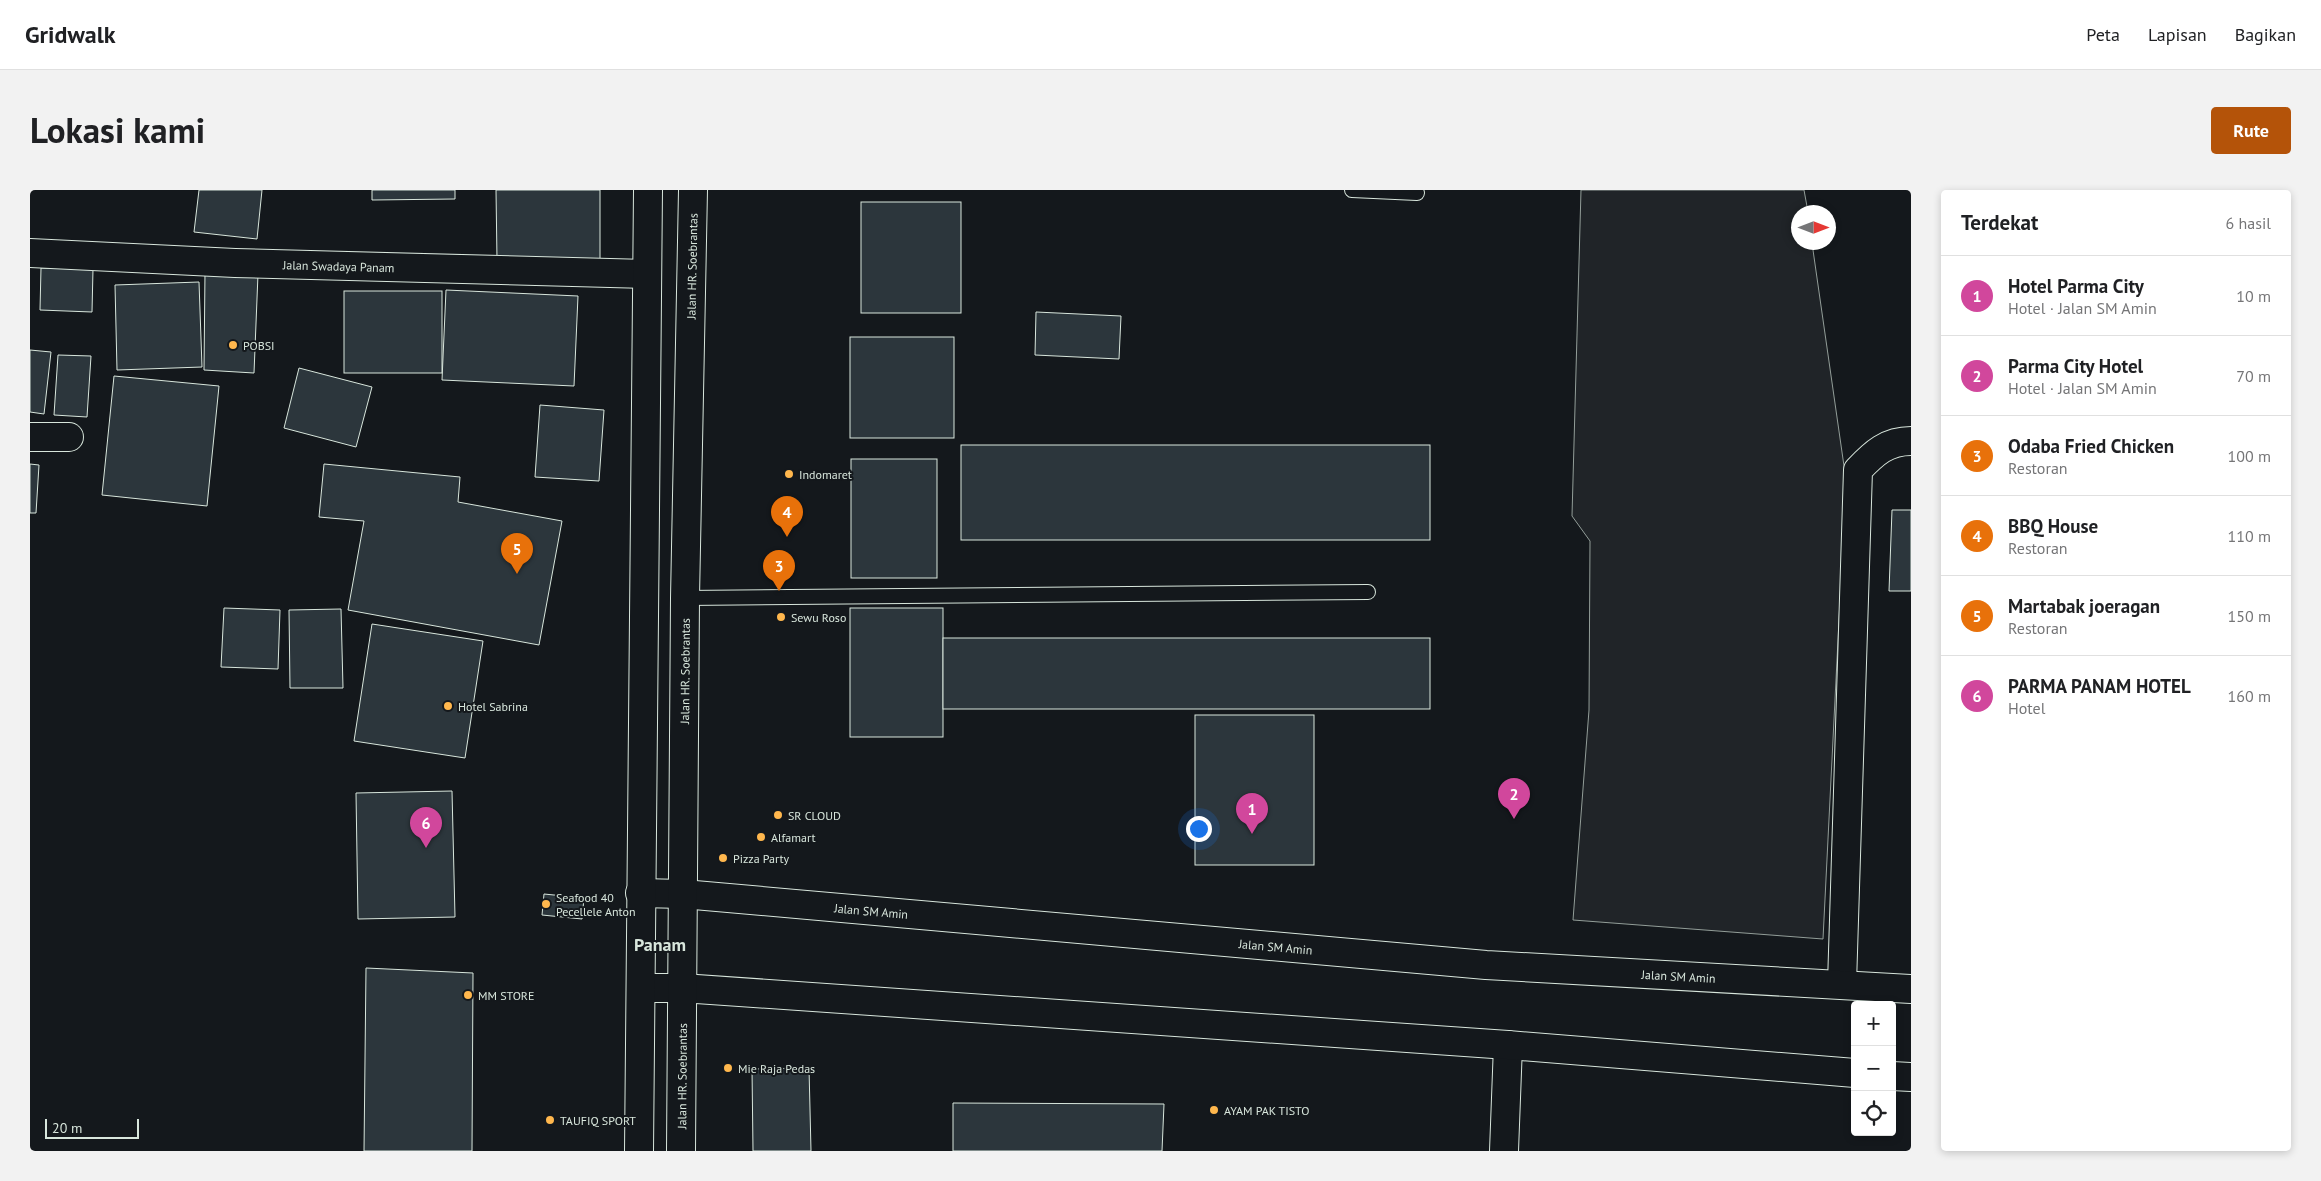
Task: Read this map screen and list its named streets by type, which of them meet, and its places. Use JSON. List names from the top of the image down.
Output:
{
  "streets": {
    "main road": ["Jalan Swadaya Panam", "Jalan HR. Soebrantas", "Jalan SM Amin"]
  },
  "crossings": [
    ["Jalan HR. Soebrantas", "Jalan SM Amin"]
  ],
  "districts": ["Panam"],
  "places": [
    "POBSI",
    "Indomaret",
    "Sewu Roso",
    "Hotel Sabrina",
    "SR CLOUD",
    "Alfamart",
    "Pizza Party",
    "Seafood 40 Pecellele Anton",
    "MM STORE",
    "Mie Raja Pedas",
    "AYAM PAK TISTO",
    "TAUFIQ SPORT"
  ],
  "scale_bar": "20 m",
  "north": "right",
  "page": {
    "header": "Gridwalk",
    "nav": ["Peta", "Lapisan", "Bagikan"],
    "title": "Lokasi kami",
    "buttons": "Rute",
    "heading": ["Terdekat", "6 hasil"],
    "list": [
      {
        "mark": "1",
        "name": "Hotel Parma City",
        "note": "Hotel · Jalan SM Amin",
        "value": "10 m"
      },
      {
        "mark": "2",
        "name": "Parma City Hotel",
        "note": "Hotel · Jalan SM Amin",
        "value": "70 m"
      },
      {
        "mark": "3",
        "name": "Odaba Fried Chicken",
        "note": "Restoran",
        "value": "100 m"
      },
      {
        "mark": "4",
        "name": "BBQ House",
        "note": "Restoran",
        "value": "110 m"
      },
      {
        "mark": "5",
        "name": "Martabak joeragan",
        "note": "Restoran",
        "value": "150 m"
      },
      {
        "mark": "6",
        "name": "PARMA PANAM HOTEL",
        "note": "Hotel",
        "value": "160 m"
      }
    ],
    "pins": [
      "4",
      "5",
      "3",
      "2",
      "1",
      "6"
    ],
    "map_buttons": ["+", "−"],
    "scale": "20 m"
  }
}
